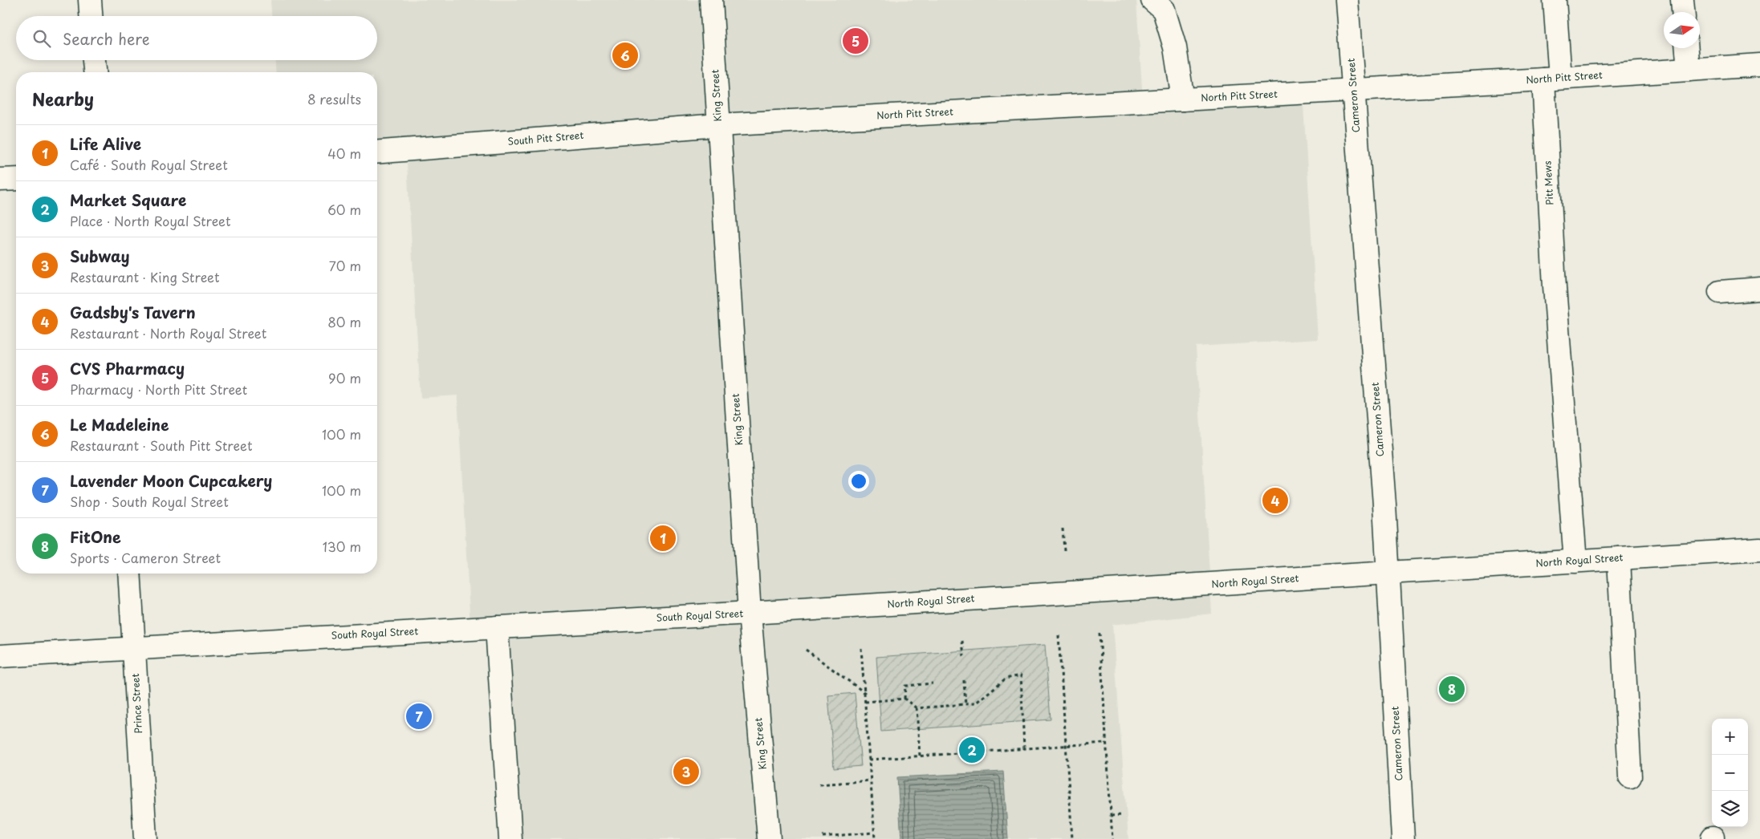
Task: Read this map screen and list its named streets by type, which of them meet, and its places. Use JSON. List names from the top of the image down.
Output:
{
  "streets": {
    "street": [
      "North Pitt Street",
      "King Street",
      "Cameron Street",
      "South Pitt Street",
      "Pitt Mews",
      "North Royal Street",
      "South Royal Street",
      "Prince Street"
    ]
  },
  "crossings": [
    ["North Pitt Street", "King Street"],
    ["North Pitt Street", "Cameron Street"],
    ["North Pitt Street", "South Pitt Street"],
    ["North Pitt Street", "Pitt Mews"],
    ["King Street", "South Pitt Street"],
    ["King Street", "North Royal Street"],
    ["King Street", "South Royal Street"],
    ["Cameron Street", "North Royal Street"],
    ["Pitt Mews", "North Royal Street"],
    ["North Royal Street", "South Royal Street"],
    ["South Royal Street", "Prince Street"]
  ],
  "north": "right",
  "page": {
    "search": "Search here",
    "pins": [
      "5",
      "6",
      "4",
      "1",
      "8",
      "7",
      "2",
      "3"
    ],
    "heading": ["Nearby", "8 results"],
    "list": [
      {
        "mark": "1",
        "name": "Life Alive",
        "note": "Café · South Royal Street",
        "value": "40 m"
      },
      {
        "mark": "2",
        "name": "Market Square",
        "note": "Place · North Royal Street",
        "value": "60 m"
      },
      {
        "mark": "3",
        "name": "Subway",
        "note": "Restaurant · King Street",
        "value": "70 m"
      },
      {
        "mark": "4",
        "name": "Gadsby's Tavern",
        "note": "Restaurant · North Royal Street",
        "value": "80 m"
      },
      {
        "mark": "5",
        "name": "CVS Pharmacy",
        "note": "Pharmacy · North Pitt Street",
        "value": "90 m"
      },
      {
        "mark": "6",
        "name": "Le Madeleine",
        "note": "Restaurant · South Pitt Street",
        "value": "100 m"
      },
      {
        "mark": "7",
        "name": "Lavender Moon Cupcakery",
        "note": "Shop · South Royal Street",
        "value": "100 m"
      },
      {
        "mark": "8",
        "name": "FitOne",
        "note": "Sports · Cameron Street",
        "value": "130 m"
      }
    ],
    "map_buttons": ["+", "−"]
  }
}
